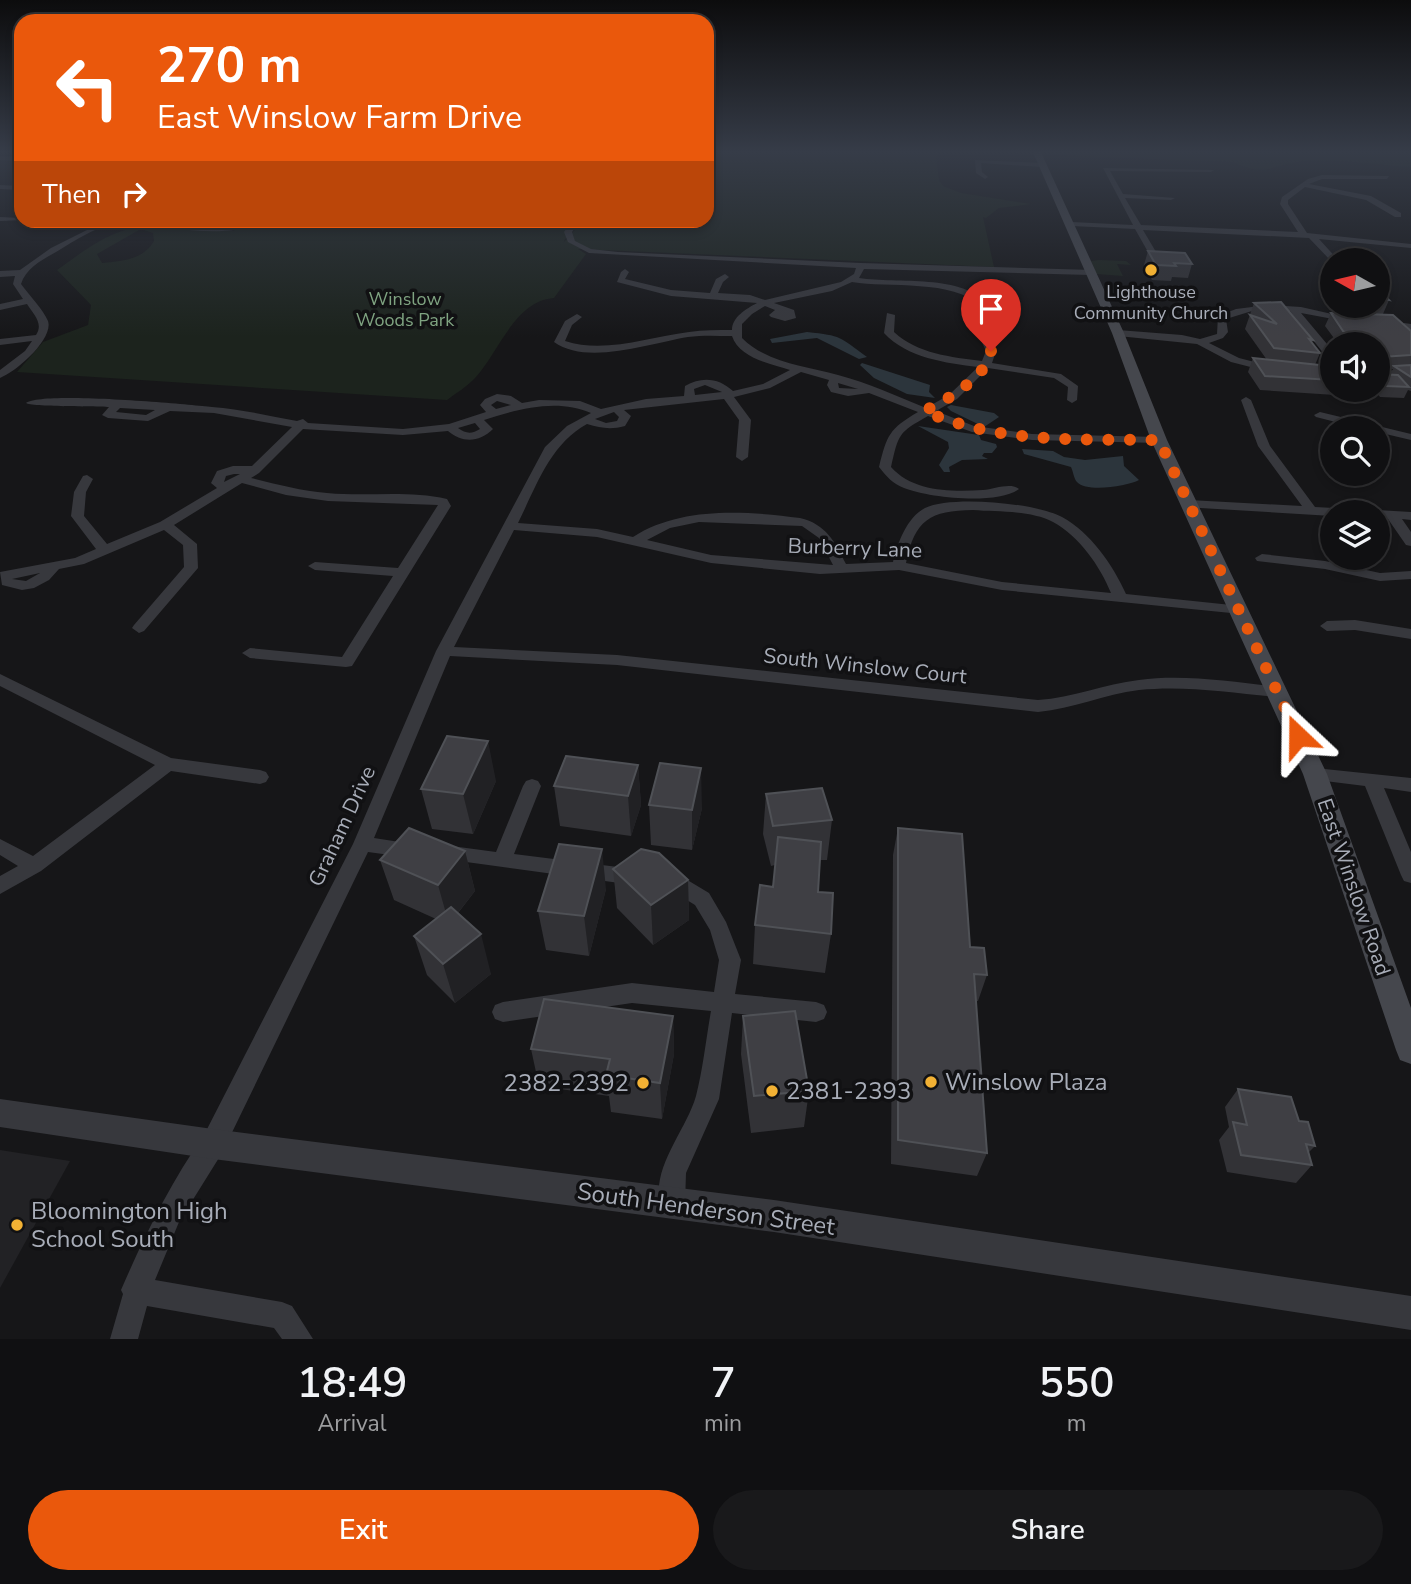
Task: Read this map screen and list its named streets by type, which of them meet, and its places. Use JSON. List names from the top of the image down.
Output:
{
  "streets": {
    "main road": ["East Winslow Road"],
    "street": [
      "Burberry Lane",
      "South Winslow Court",
      "Graham Drive",
      "South Henderson Street"
    ]
  },
  "crossings": [
    ["Burberry Lane", "Graham Drive"],
    ["Burberry Lane", "East Winslow Road"],
    ["South Winslow Court", "Graham Drive"],
    ["South Winslow Court", "East Winslow Road"],
    ["Graham Drive", "South Henderson Street"]
  ],
  "parks": ["Winslow Woods Park"],
  "places": [
    "Lighthouse Community Church",
    "Winslow Plaza",
    "2382-2392",
    "2381-2393",
    "Bloomington High School South"
  ],
  "north": "left",
  "page": {
    "turn": ["270 m", "East Winslow Farm Drive"],
    "then": "Then",
    "eta": [
      "18:49",
      "Arrival",
      "7",
      "min",
      "550",
      "m"
    ],
    "buttons": ["Exit", "Share"]
  }
}
